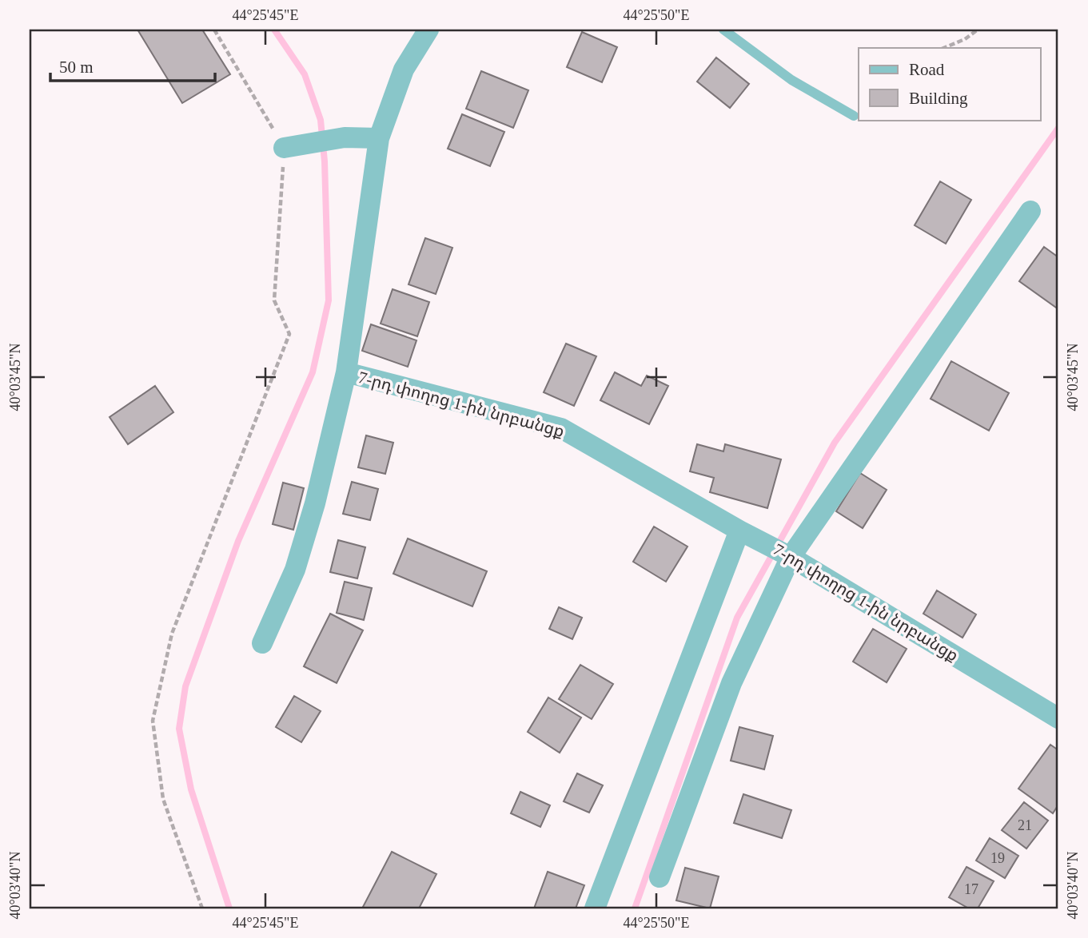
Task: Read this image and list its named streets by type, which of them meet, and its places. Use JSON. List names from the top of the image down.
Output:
{
  "streets": {
    "street": ["7-րդ փողոց 1-ին նրբանցք"]
  },
  "house_numbers": ["21", "19", "17"],
  "legend": ["Road", "Building"],
  "scale_bar": "50 m",
  "coordinates": [
    "44°25'45\"E",
    "44°25'50\"E",
    "40°03'45\"N",
    "40°03'40\"N"
  ]
}
